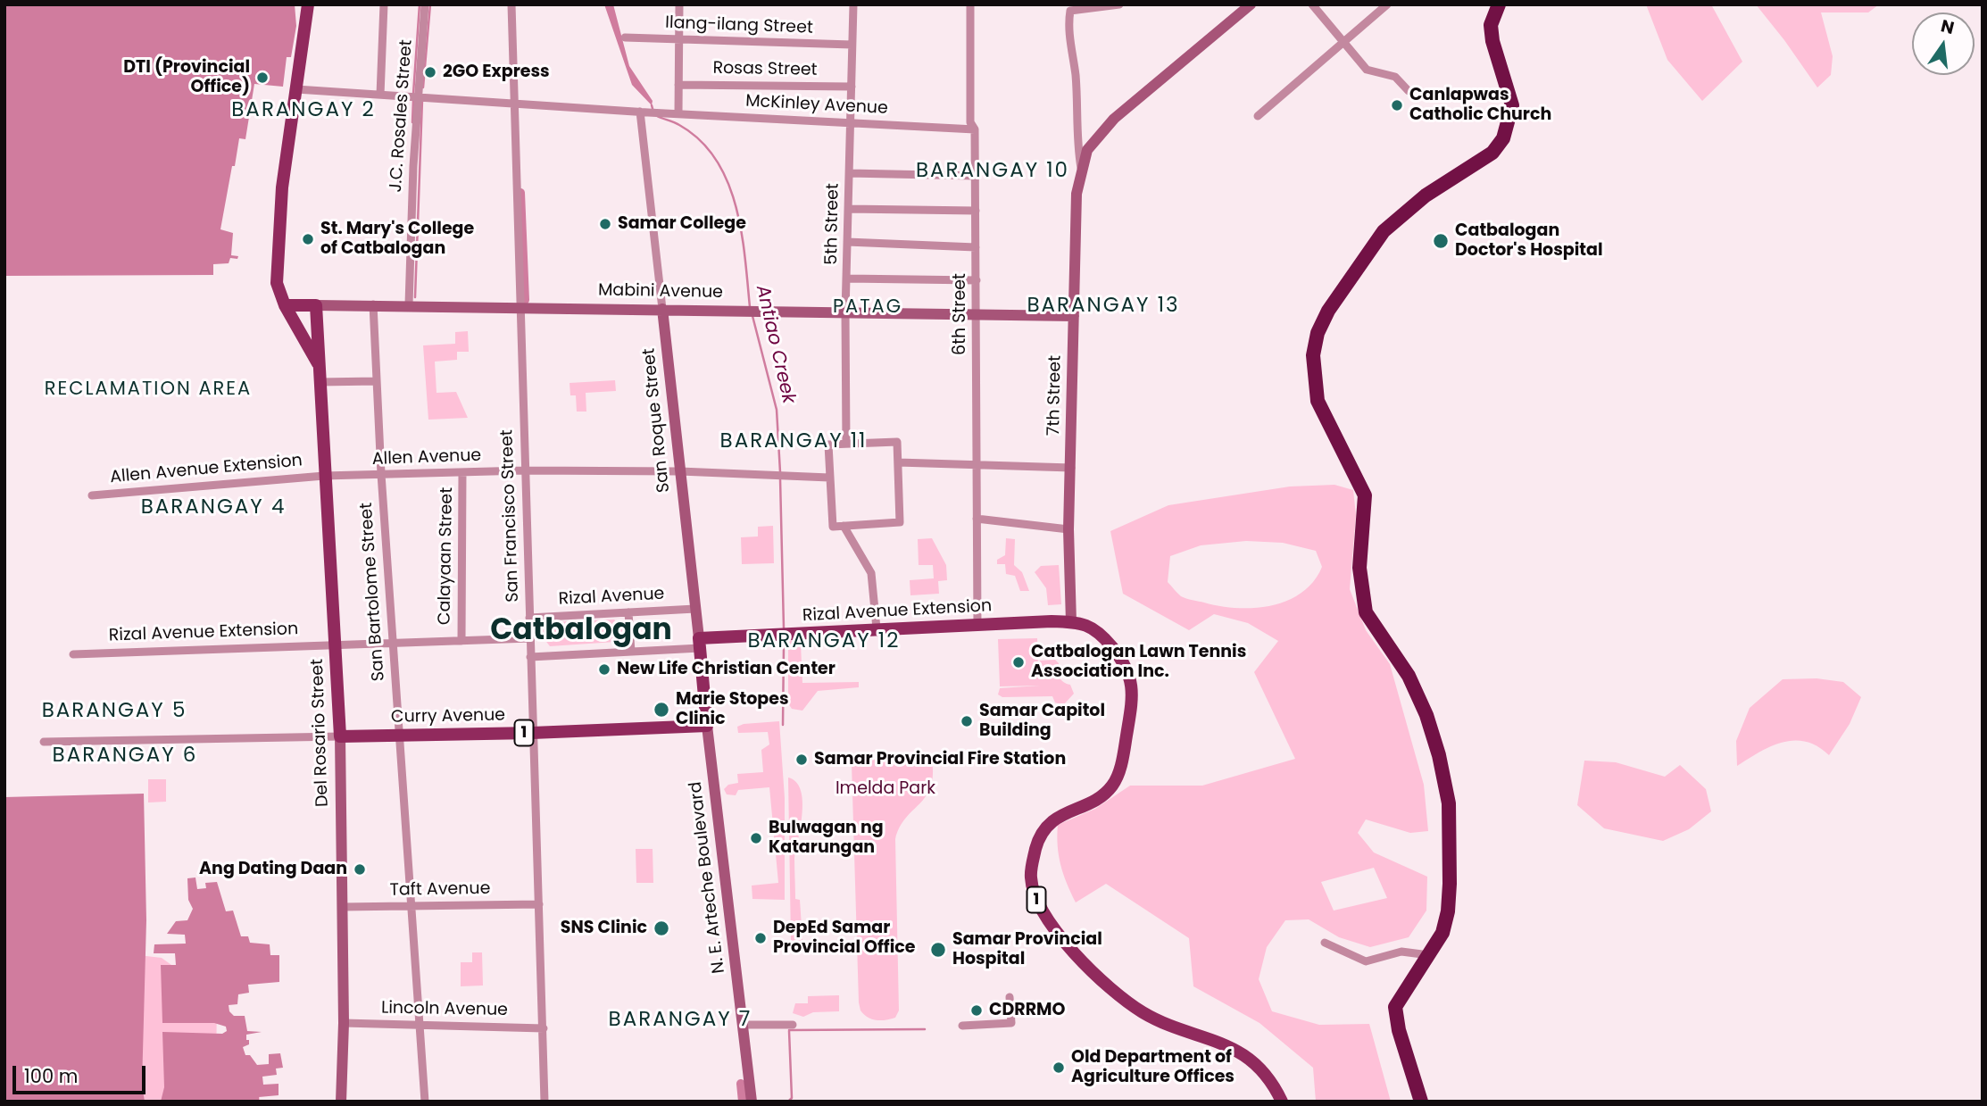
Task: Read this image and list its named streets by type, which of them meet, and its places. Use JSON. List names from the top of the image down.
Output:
{
  "streets": {
    "main road": [
      "Mabini Avenue",
      "San Roque Street",
      "Rizal Avenue Extension",
      "Curry Avenue",
      "Del Rosario Street",
      "1"
    ],
    "street": [
      "Ilang-ilang Street",
      "Rosas Street",
      "McKinley Avenue",
      "J.C. Rosales Street",
      "5th Street",
      "6th Street",
      "7th Street",
      "Allen Avenue",
      "Allen Avenue Extension",
      "San Francisco Street",
      "Calayaan Street",
      "San Bartolome Street",
      "Rizal Avenue",
      "N. E. Arteche Boulevard",
      "Taft Avenue",
      "Lincoln Avenue"
    ]
  },
  "crossings": [
    ["Ilang-ilang Street", "5th Street"],
    ["Rosas Street", "5th Street"],
    ["McKinley Avenue", "5th Street"],
    ["McKinley Avenue", "6th Street"],
    ["McKinley Avenue", "San Roque Street"],
    ["McKinley Avenue", "San Francisco Street"],
    ["J.C. Rosales Street", "Mabini Avenue"],
    ["5th Street", "Mabini Avenue"],
    ["Mabini Avenue", "6th Street"],
    ["Mabini Avenue", "7th Street"],
    ["Mabini Avenue", "San Roque Street"],
    ["Mabini Avenue", "San Francisco Street"],
    ["Mabini Avenue", "San Bartolome Street"],
    ["Mabini Avenue", "Del Rosario Street"],
    ["6th Street", "Rizal Avenue Extension"],
    ["7th Street", "Rizal Avenue Extension"],
    ["San Roque Street", "Allen Avenue"],
    ["San Roque Street", "Rizal Avenue"],
    ["San Roque Street", "Rizal Avenue Extension"],
    ["San Roque Street", "Curry Avenue"],
    ["San Roque Street", "N. E. Arteche Boulevard"],
    ["Allen Avenue", "Allen Avenue Extension"],
    ["Allen Avenue", "San Francisco Street"],
    ["Allen Avenue", "Calayaan Street"],
    ["Allen Avenue", "San Bartolome Street"],
    ["Allen Avenue", "Del Rosario Street"],
    ["Allen Avenue Extension", "Del Rosario Street"],
    ["San Francisco Street", "Rizal Avenue"],
    ["San Francisco Street", "Curry Avenue"],
    ["San Francisco Street", "Taft Avenue"],
    ["San Francisco Street", "Lincoln Avenue"],
    ["San Bartolome Street", "Curry Avenue"],
    ["San Bartolome Street", "Taft Avenue"],
    ["San Bartolome Street", "Lincoln Avenue"],
    ["Rizal Avenue Extension", "Del Rosario Street"],
    ["Curry Avenue", "Del Rosario Street"],
    ["Curry Avenue", "N. E. Arteche Boulevard"],
    ["Del Rosario Street", "Taft Avenue"],
    ["Del Rosario Street", "Lincoln Avenue"]
  ],
  "districts": [
    "BARANGAY 2",
    "BARANGAY 10",
    "BARANGAY 13",
    "PATAG",
    "RECLAMATION AREA",
    "BARANGAY 11",
    "BARANGAY 4",
    "Catbalogan",
    "BARANGAY 12",
    "BARANGAY 5",
    "BARANGAY 6",
    "BARANGAY 7"
  ],
  "water": ["Antiao Creek"],
  "parks": ["Imelda Park"],
  "places": [
    "2GO Express",
    "DTI (Provincial Office)",
    "Canlapwas Catholic Church",
    "Samar College",
    "St. Mary's College of Catbalogan",
    "Catbalogan Doctor's Hospital",
    "Catbalogan Lawn Tennis Association Inc.",
    "New Life Christian Center",
    "Marie Stopes Clinic",
    "Samar Capitol Building",
    "Samar Provincial Fire Station",
    "Bulwagan ng Katarungan",
    "Ang Dating Daan",
    "SNS Clinic",
    "DepEd Samar Provincial Office",
    "Samar Provincial Hospital",
    "CDRRMO",
    "Old Department of Agriculture Offices"
  ],
  "scale_bar": "100 m",
  "north": "top"
}
